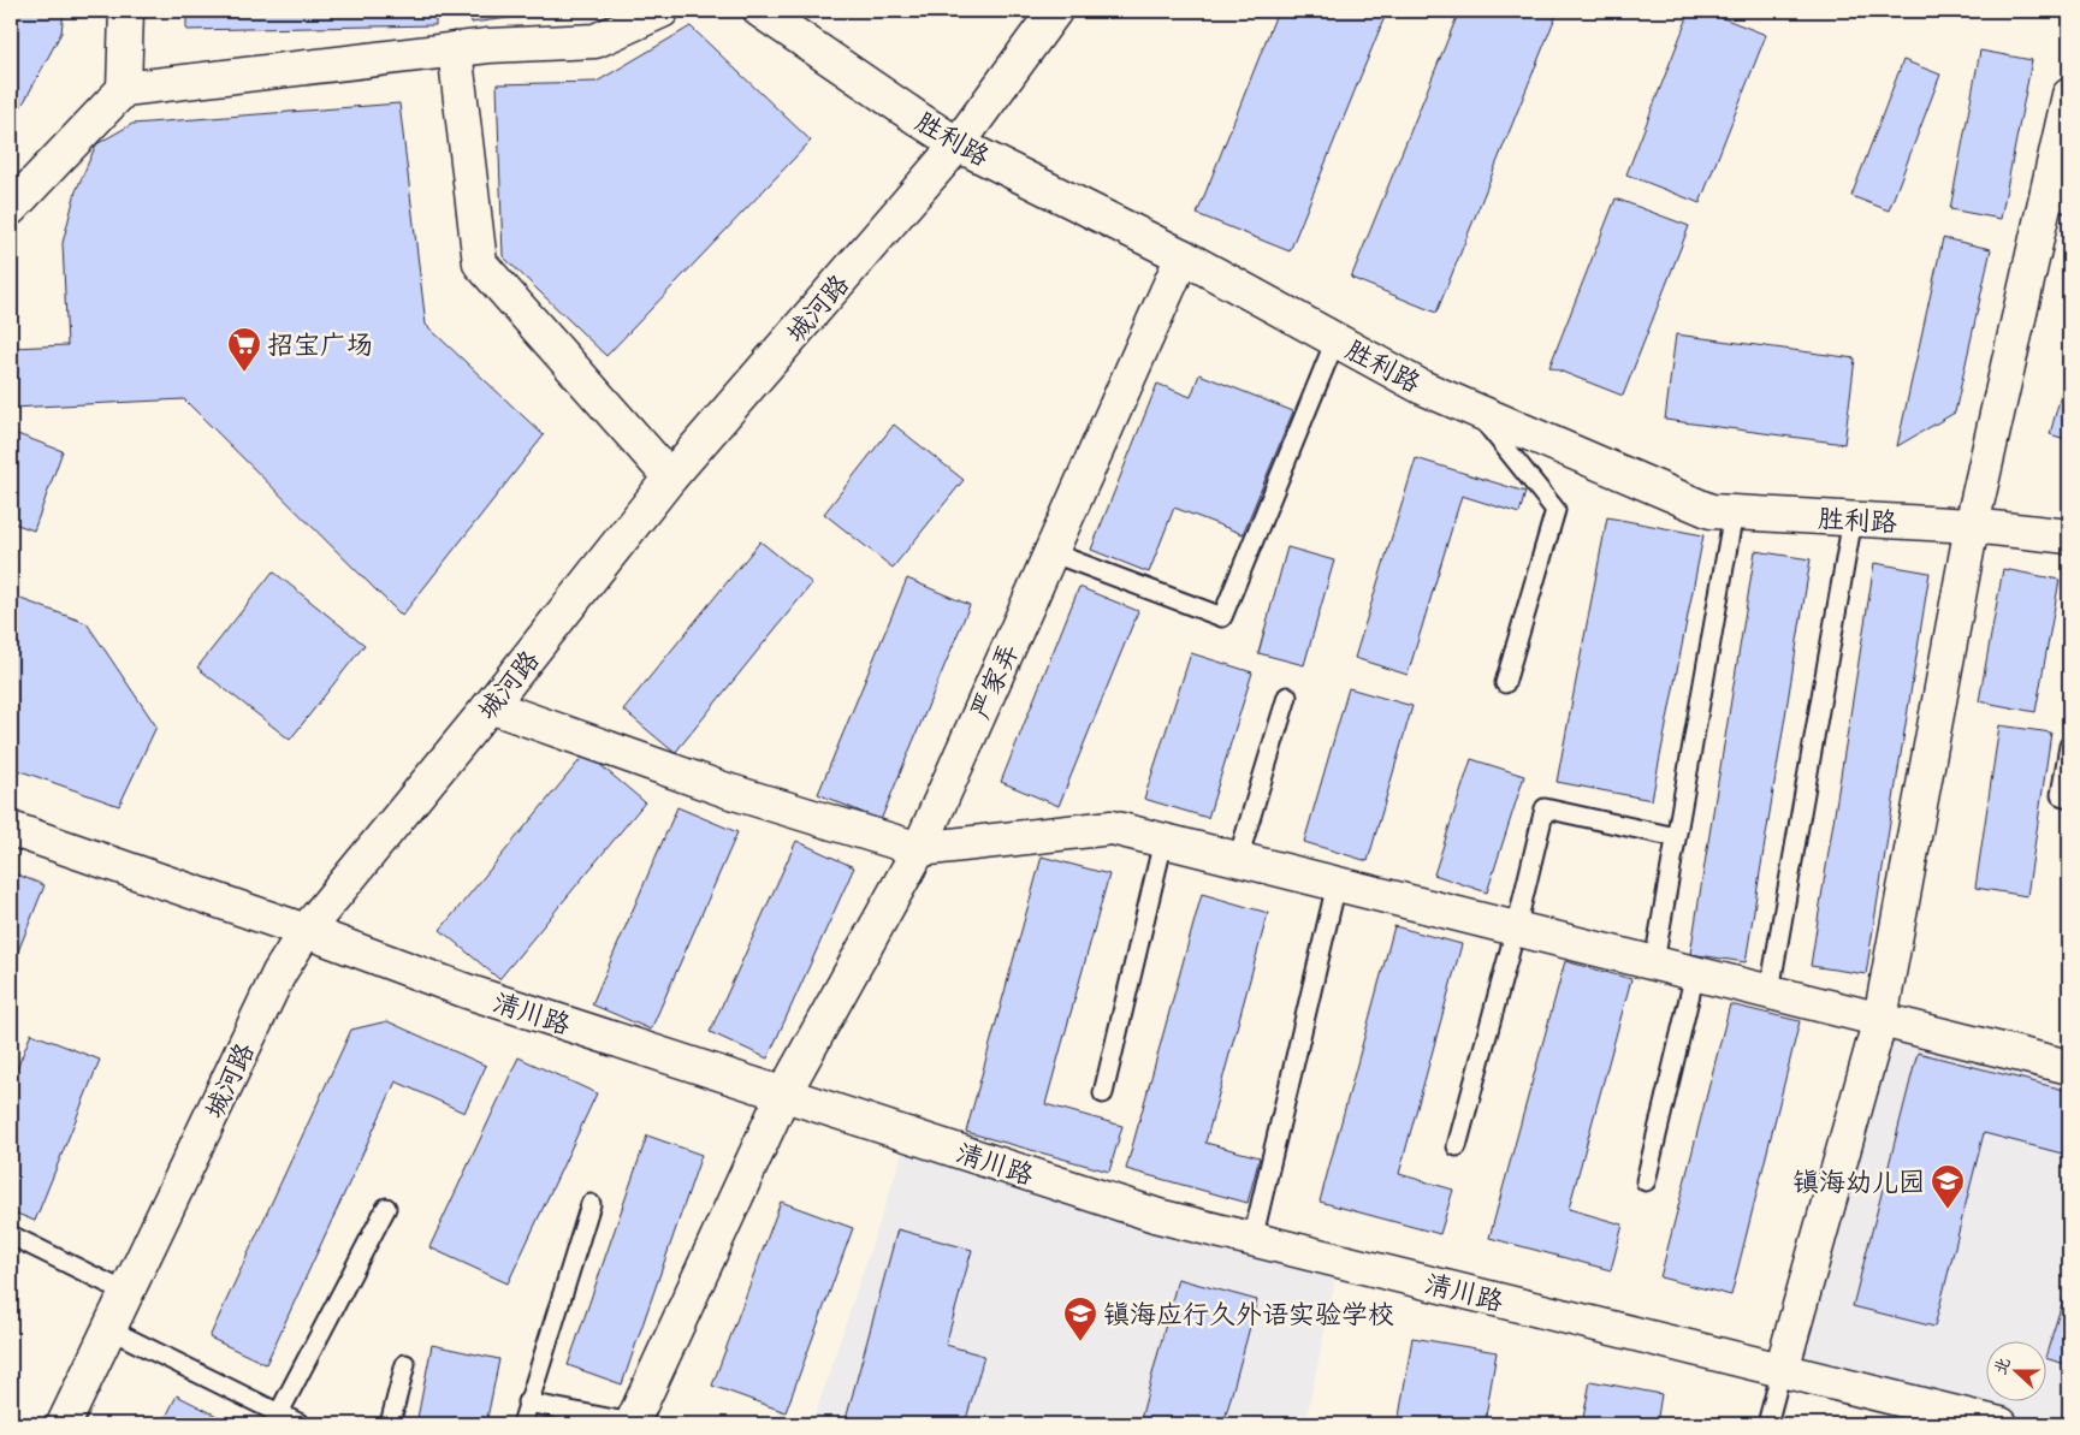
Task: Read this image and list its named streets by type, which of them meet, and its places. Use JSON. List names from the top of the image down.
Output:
{
  "streets": {
    "street": [
      "胜利路",
      "城河路",
      "严家弄",
      "清川路"
    ]
  },
  "crossings": [
    ["胜利路", "城河路"],
    ["胜利路", "严家弄"],
    ["城河路", "清川路"],
    ["严家弄", "清川路"]
  ],
  "places": {
    "supermarket": ["招宝广场"],
    "school or university": ["镇海幼儿园", "镇海应行久外语实验学校"]
  },
  "north": "left"
}
